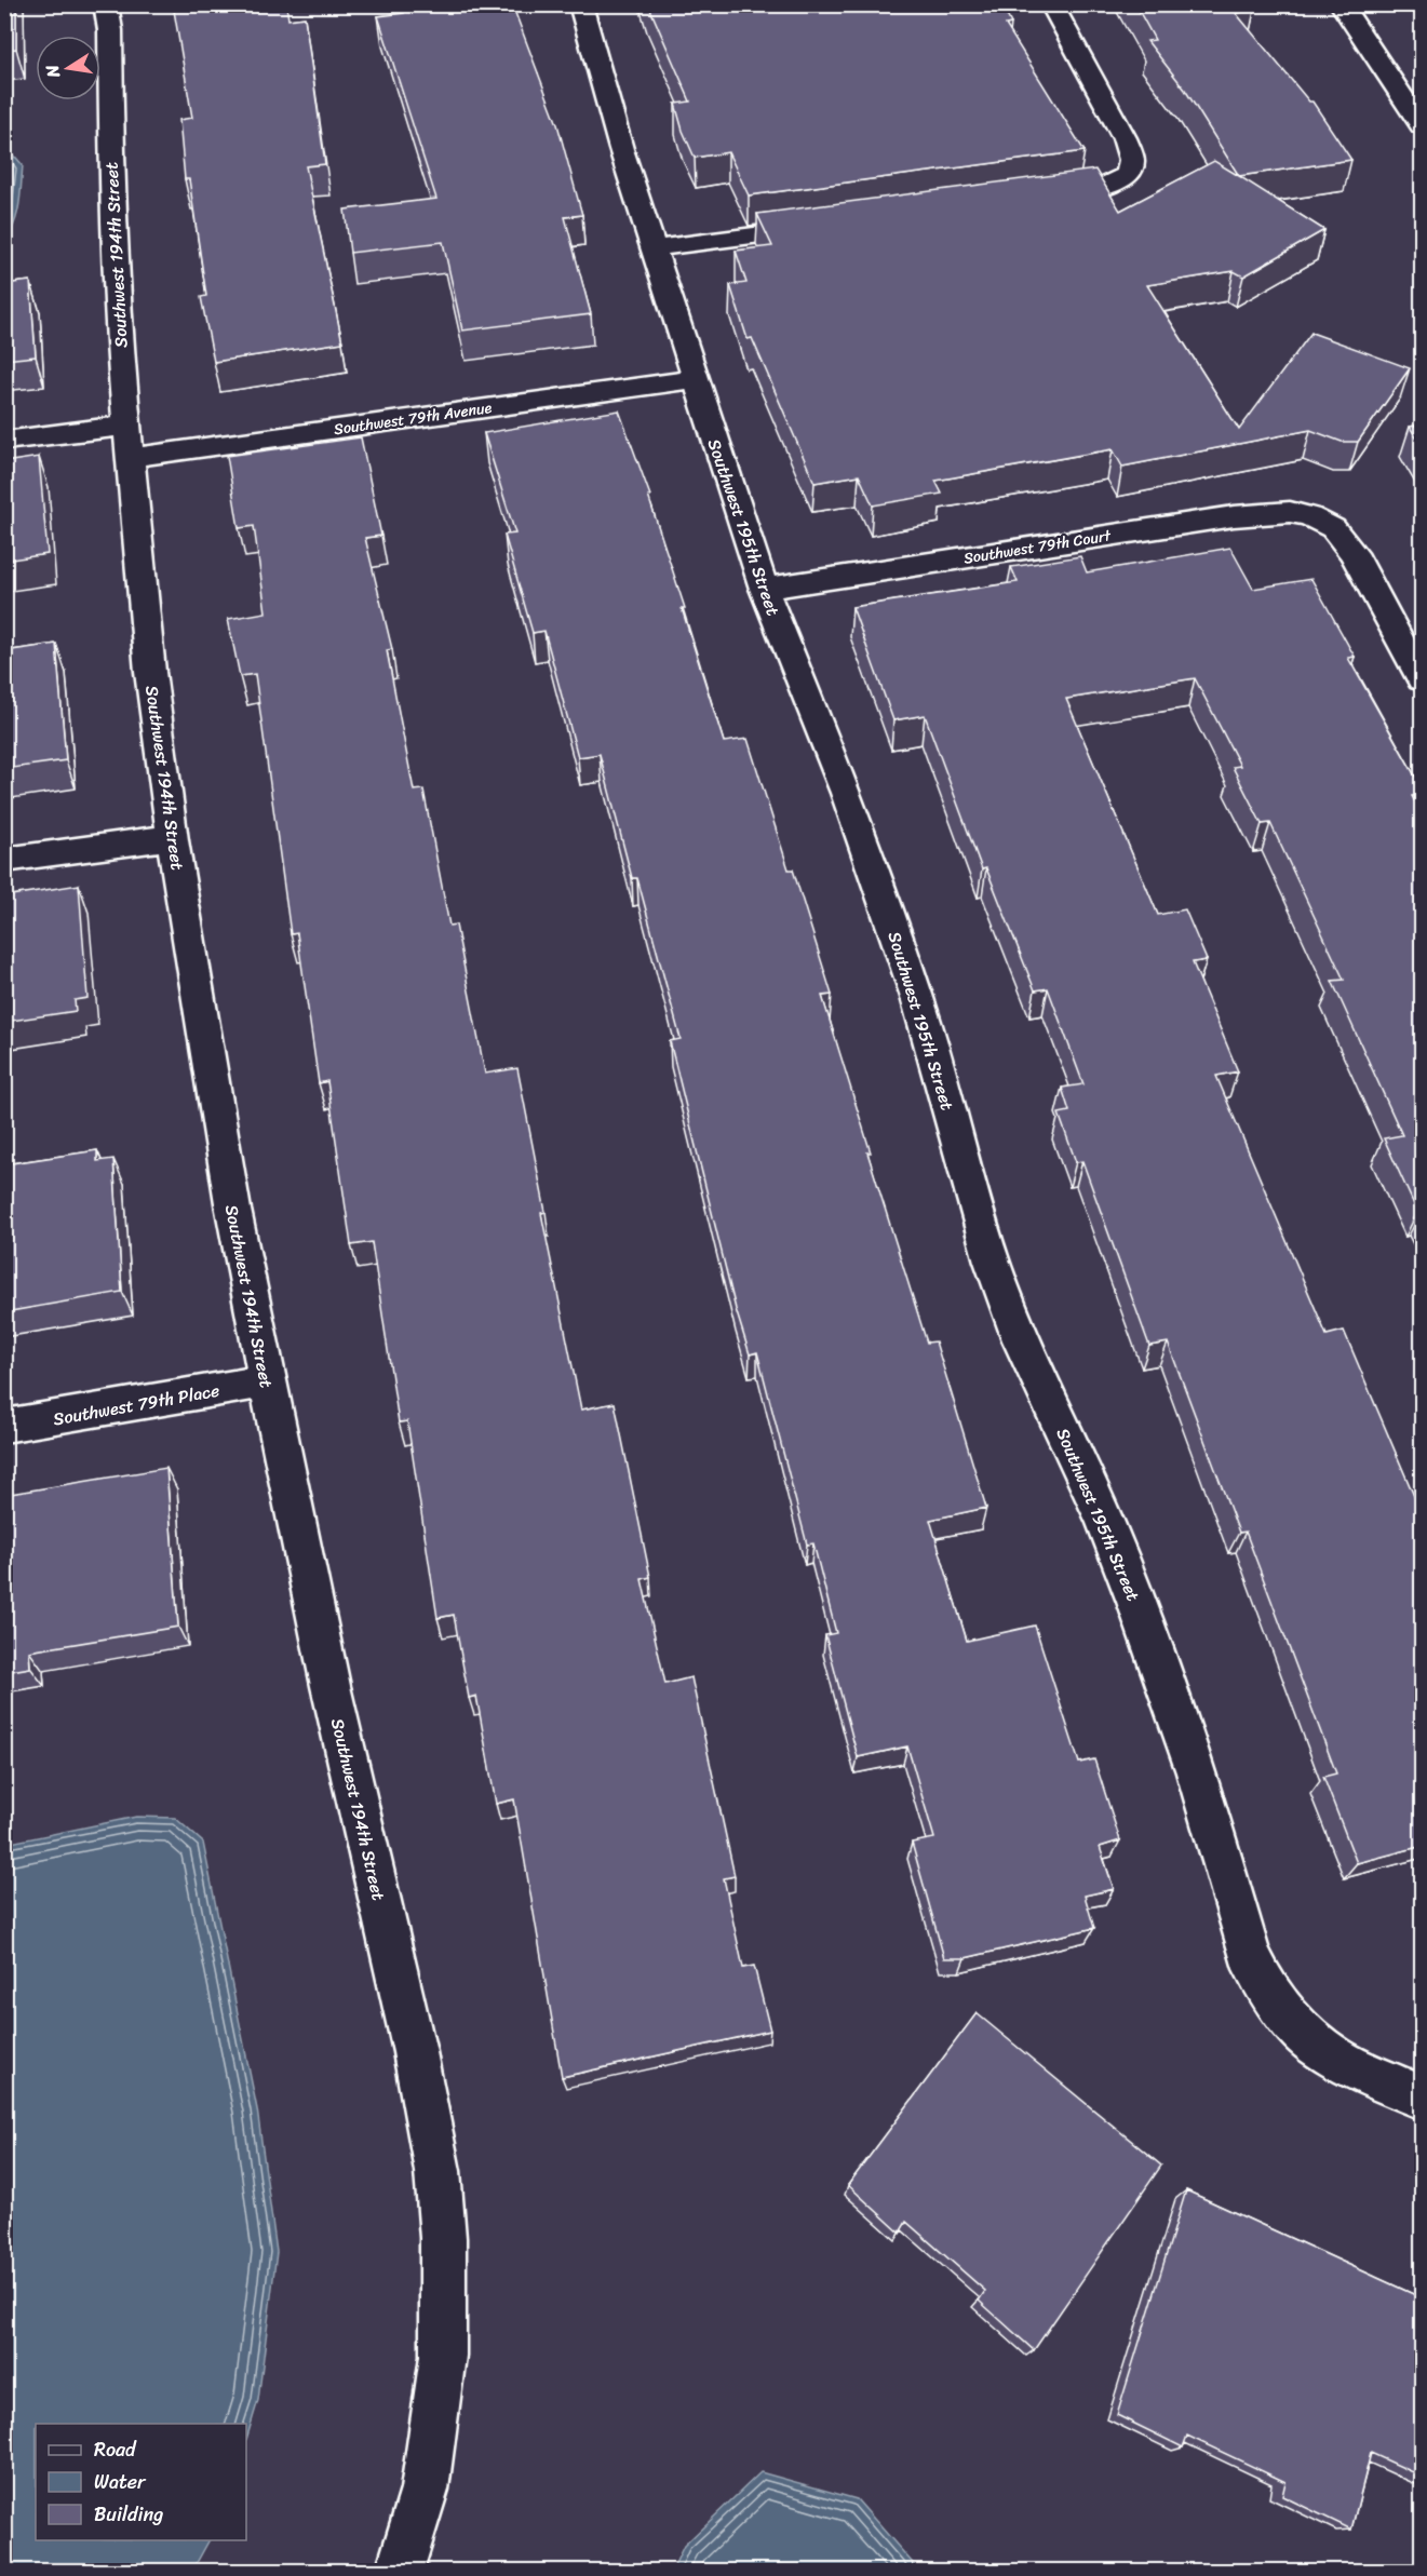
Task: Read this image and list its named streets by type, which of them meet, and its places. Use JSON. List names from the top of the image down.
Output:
{
  "streets": {
    "street": [
      "Southwest 194th Street",
      "Southwest 79th Avenue",
      "Southwest 195th Street",
      "Southwest 79th Court",
      "Southwest 79th Place"
    ]
  },
  "crossings": [
    ["Southwest 194th Street", "Southwest 79th Avenue"],
    ["Southwest 194th Street", "Southwest 79th Place"],
    ["Southwest 79th Avenue", "Southwest 195th Street"],
    ["Southwest 195th Street", "Southwest 79th Court"]
  ],
  "legend": ["Road", "Water", "Building"],
  "north": "left"
}
